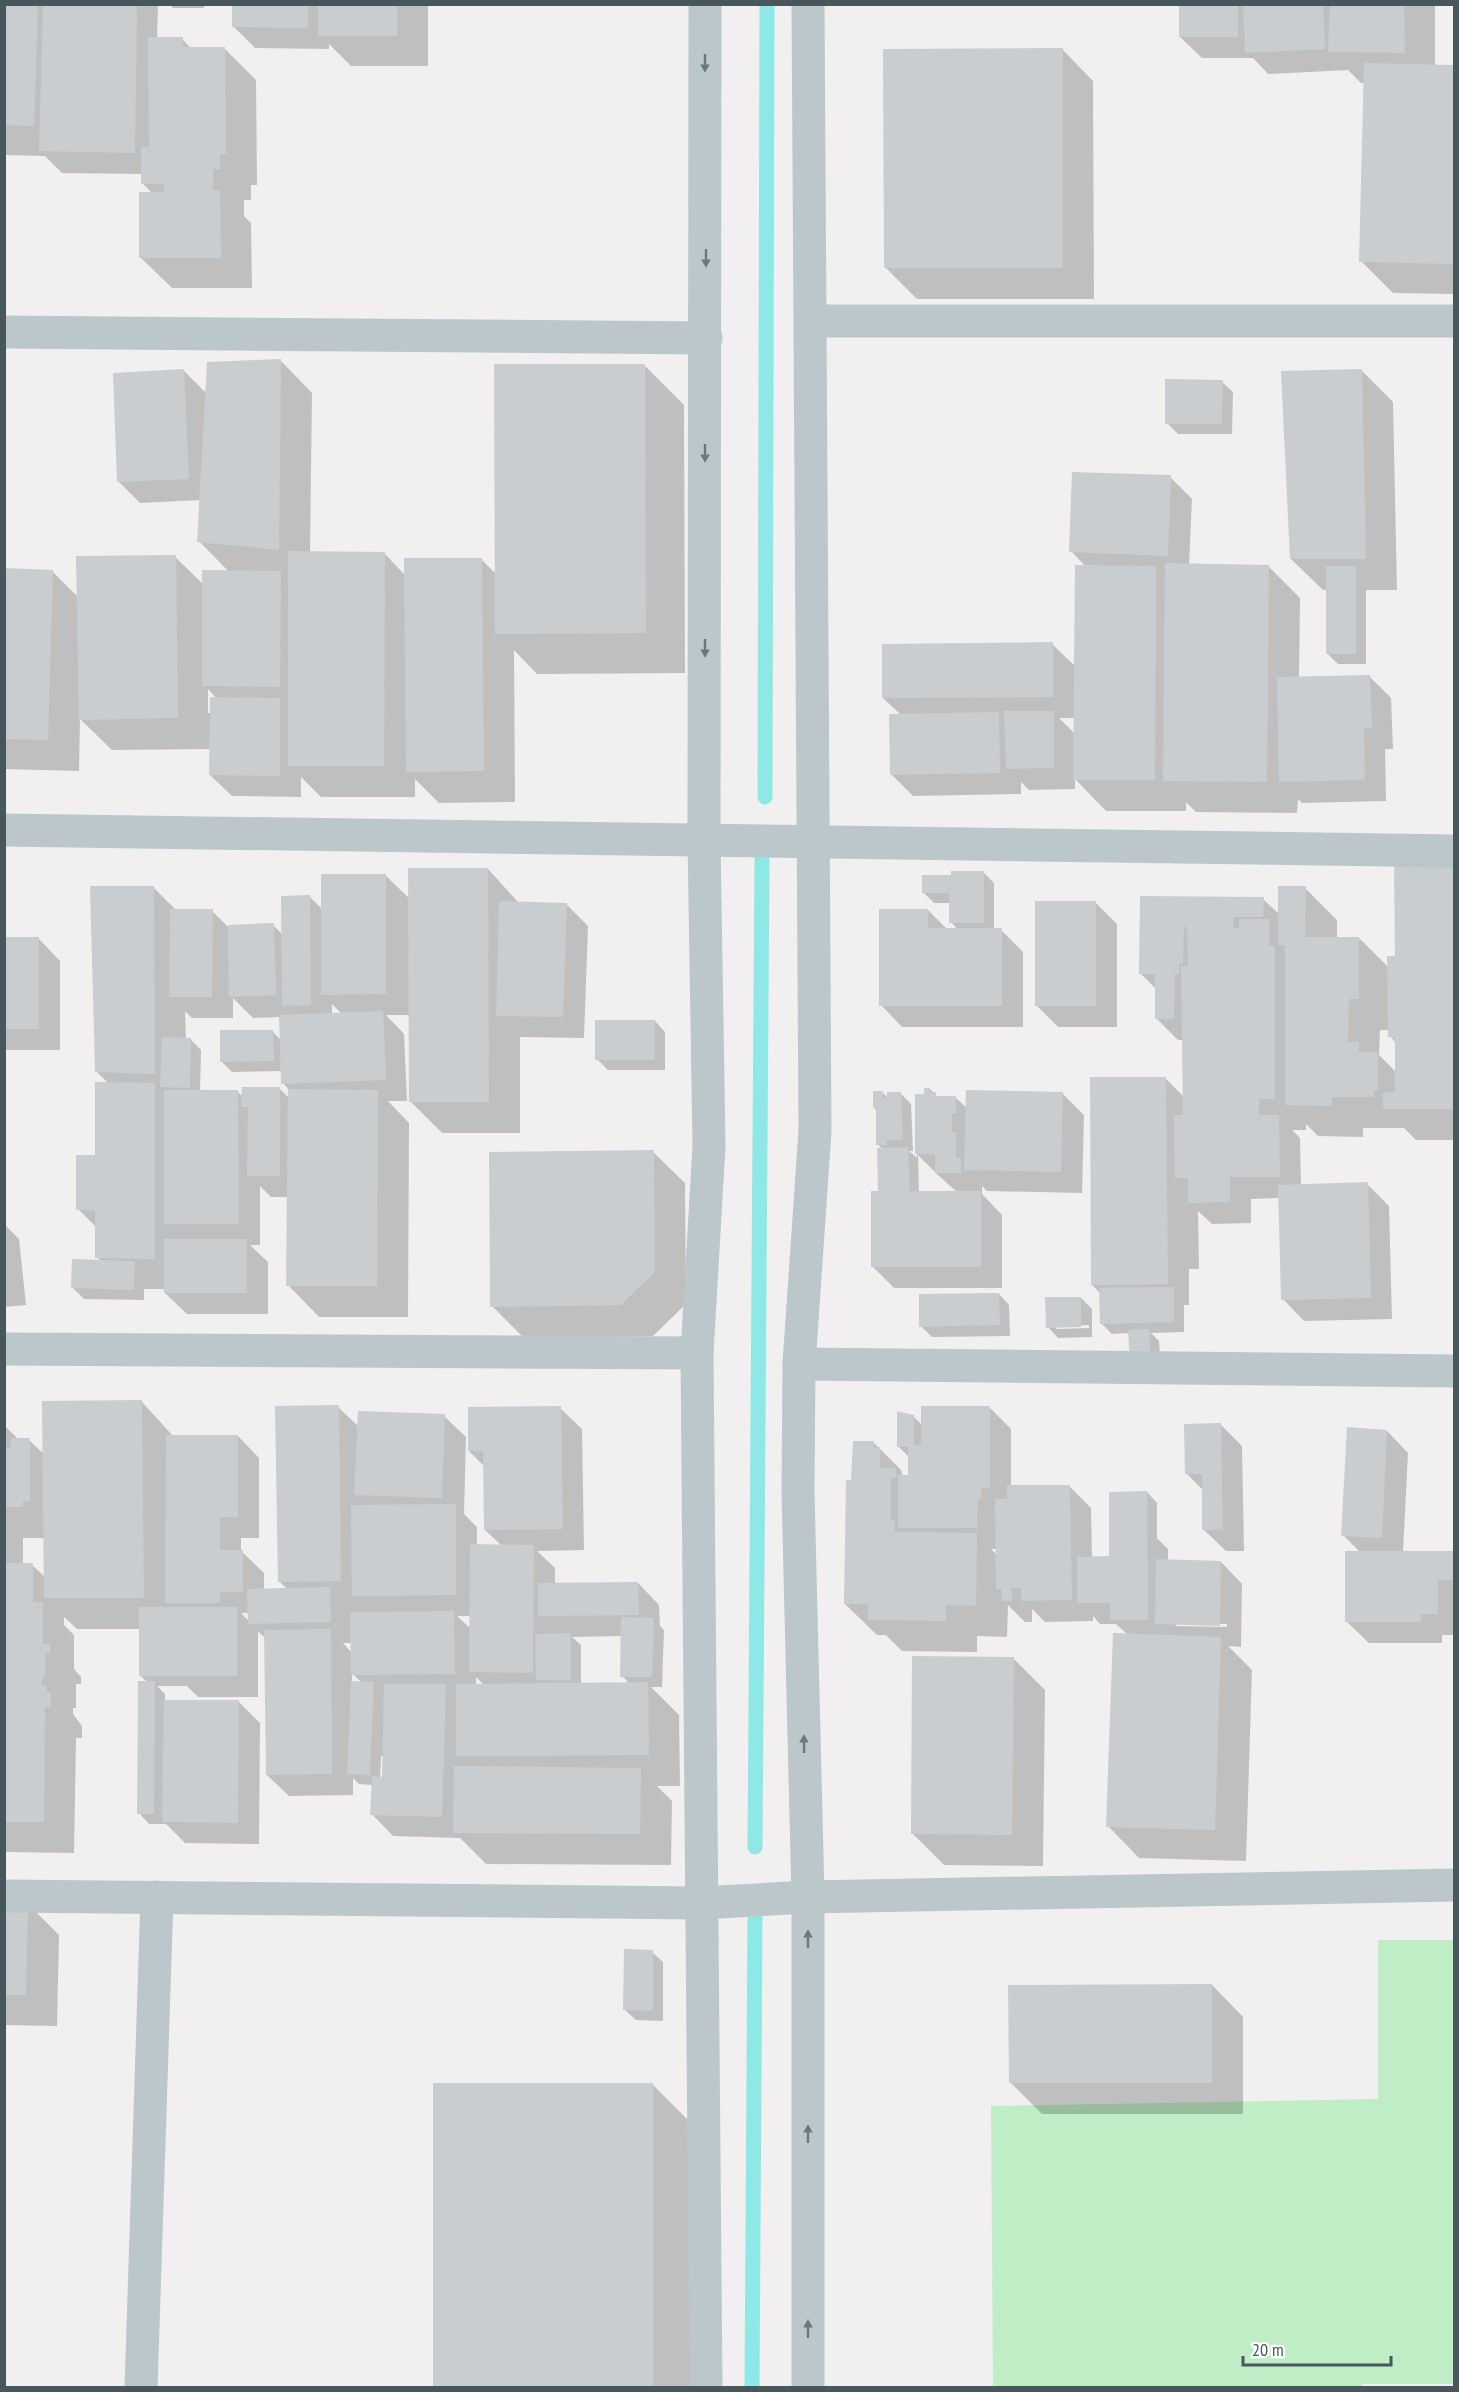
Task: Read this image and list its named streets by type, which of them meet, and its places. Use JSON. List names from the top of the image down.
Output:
{
  "scale_bar": "20 m"
}
